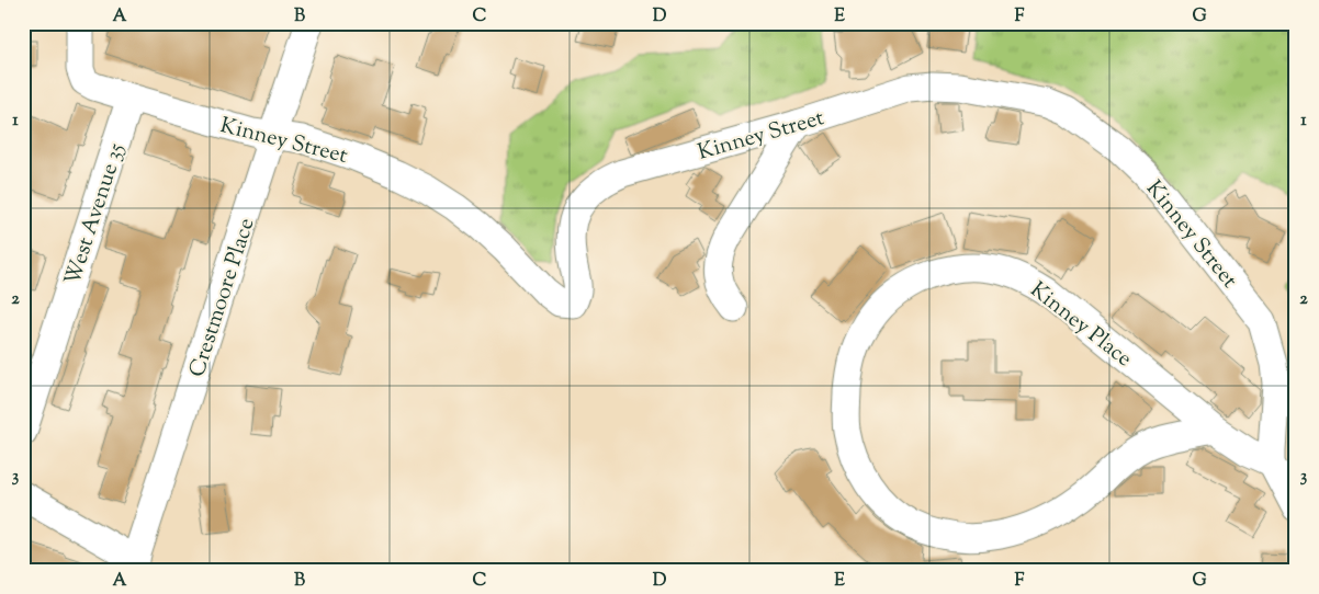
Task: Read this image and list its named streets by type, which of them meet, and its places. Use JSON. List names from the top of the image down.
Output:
{
  "streets": {
    "street": [
      "Kinney Street",
      "West Avenue 35",
      "Crestmoore Place",
      "Kinney Place"
    ]
  },
  "crossings": [
    ["Kinney Street", "West Avenue 35"],
    ["Kinney Street", "Crestmoore Place"],
    ["Kinney Street", "Kinney Place"]
  ],
  "grid": {
    "columns": [
      "A",
      "B",
      "C",
      "D",
      "E",
      "F",
      "G"
    ],
    "rows": ["1", "2", "3"]
  }
}
